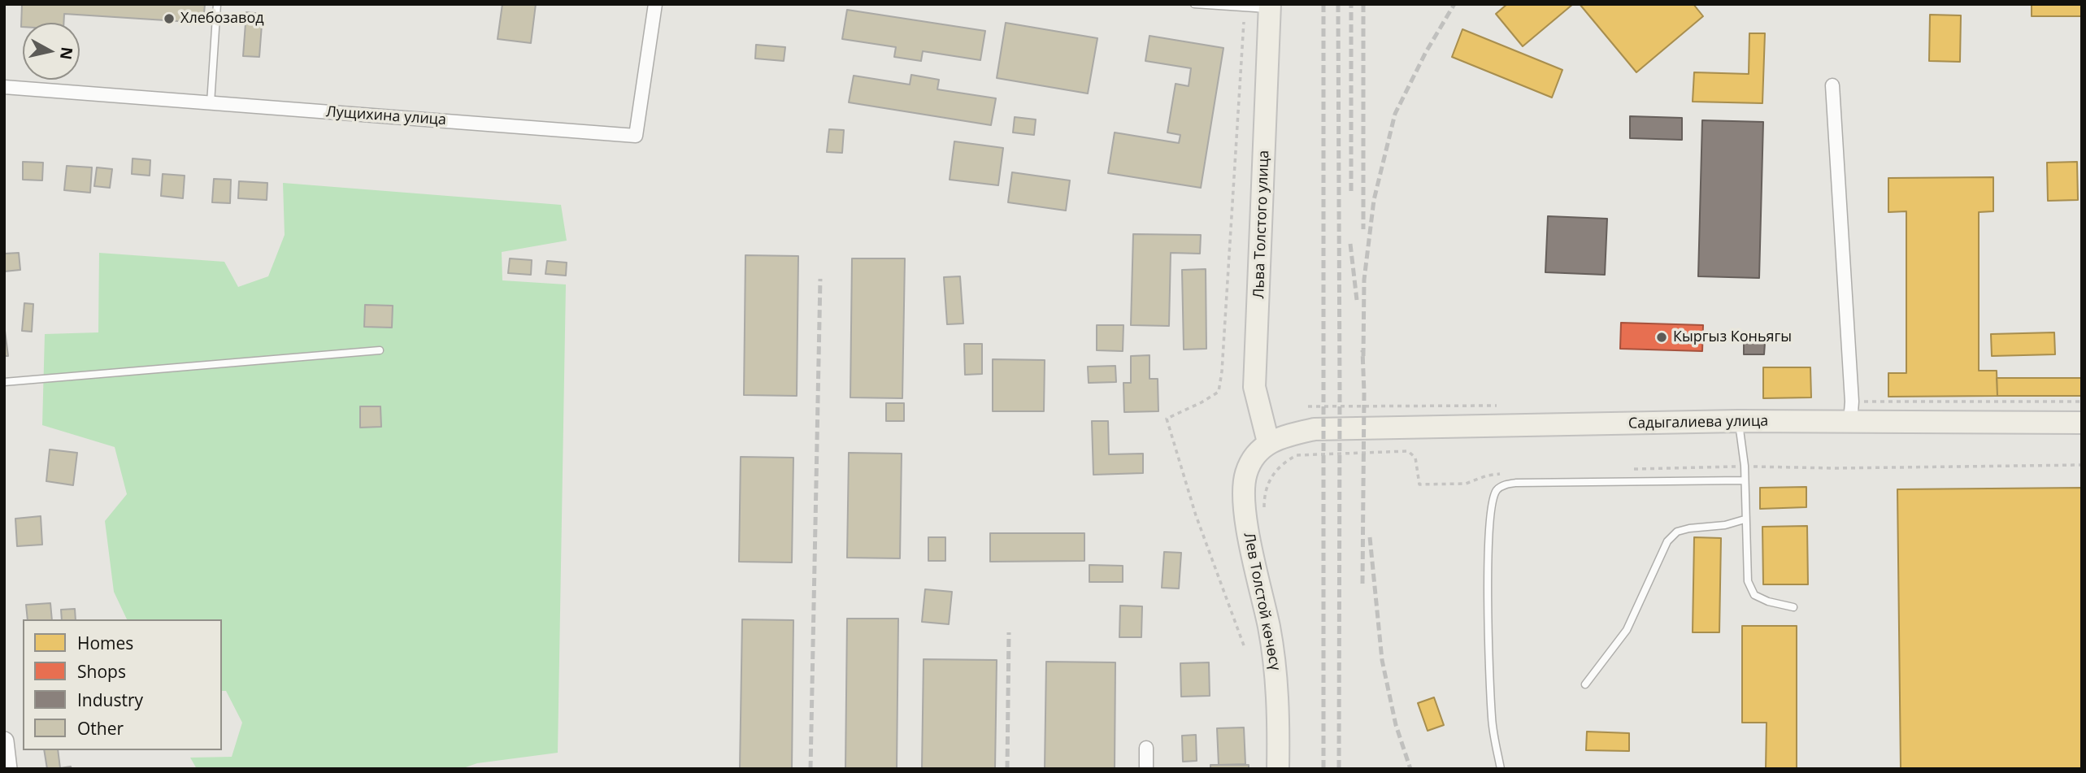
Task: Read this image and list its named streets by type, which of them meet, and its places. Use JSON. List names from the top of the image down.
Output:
{
  "streets": {
    "main road": ["Льва Толстого улица", "Садыгалиева улица", "Лев Толстой көчөсү"],
    "street": ["Лущихина улица"]
  },
  "crossings": [
    ["Льва Толстого улица", "Садыгалиева улица"],
    ["Льва Толстого улица", "Лев Толстой көчөсү"],
    ["Садыгалиева улица", "Лев Толстой көчөсү"]
  ],
  "places": ["Хлебозавод", "Кыргыз Коньягы"],
  "legend": [
    "Homes",
    "Shops",
    "Industry",
    "Other"
  ],
  "north": "right"
}
